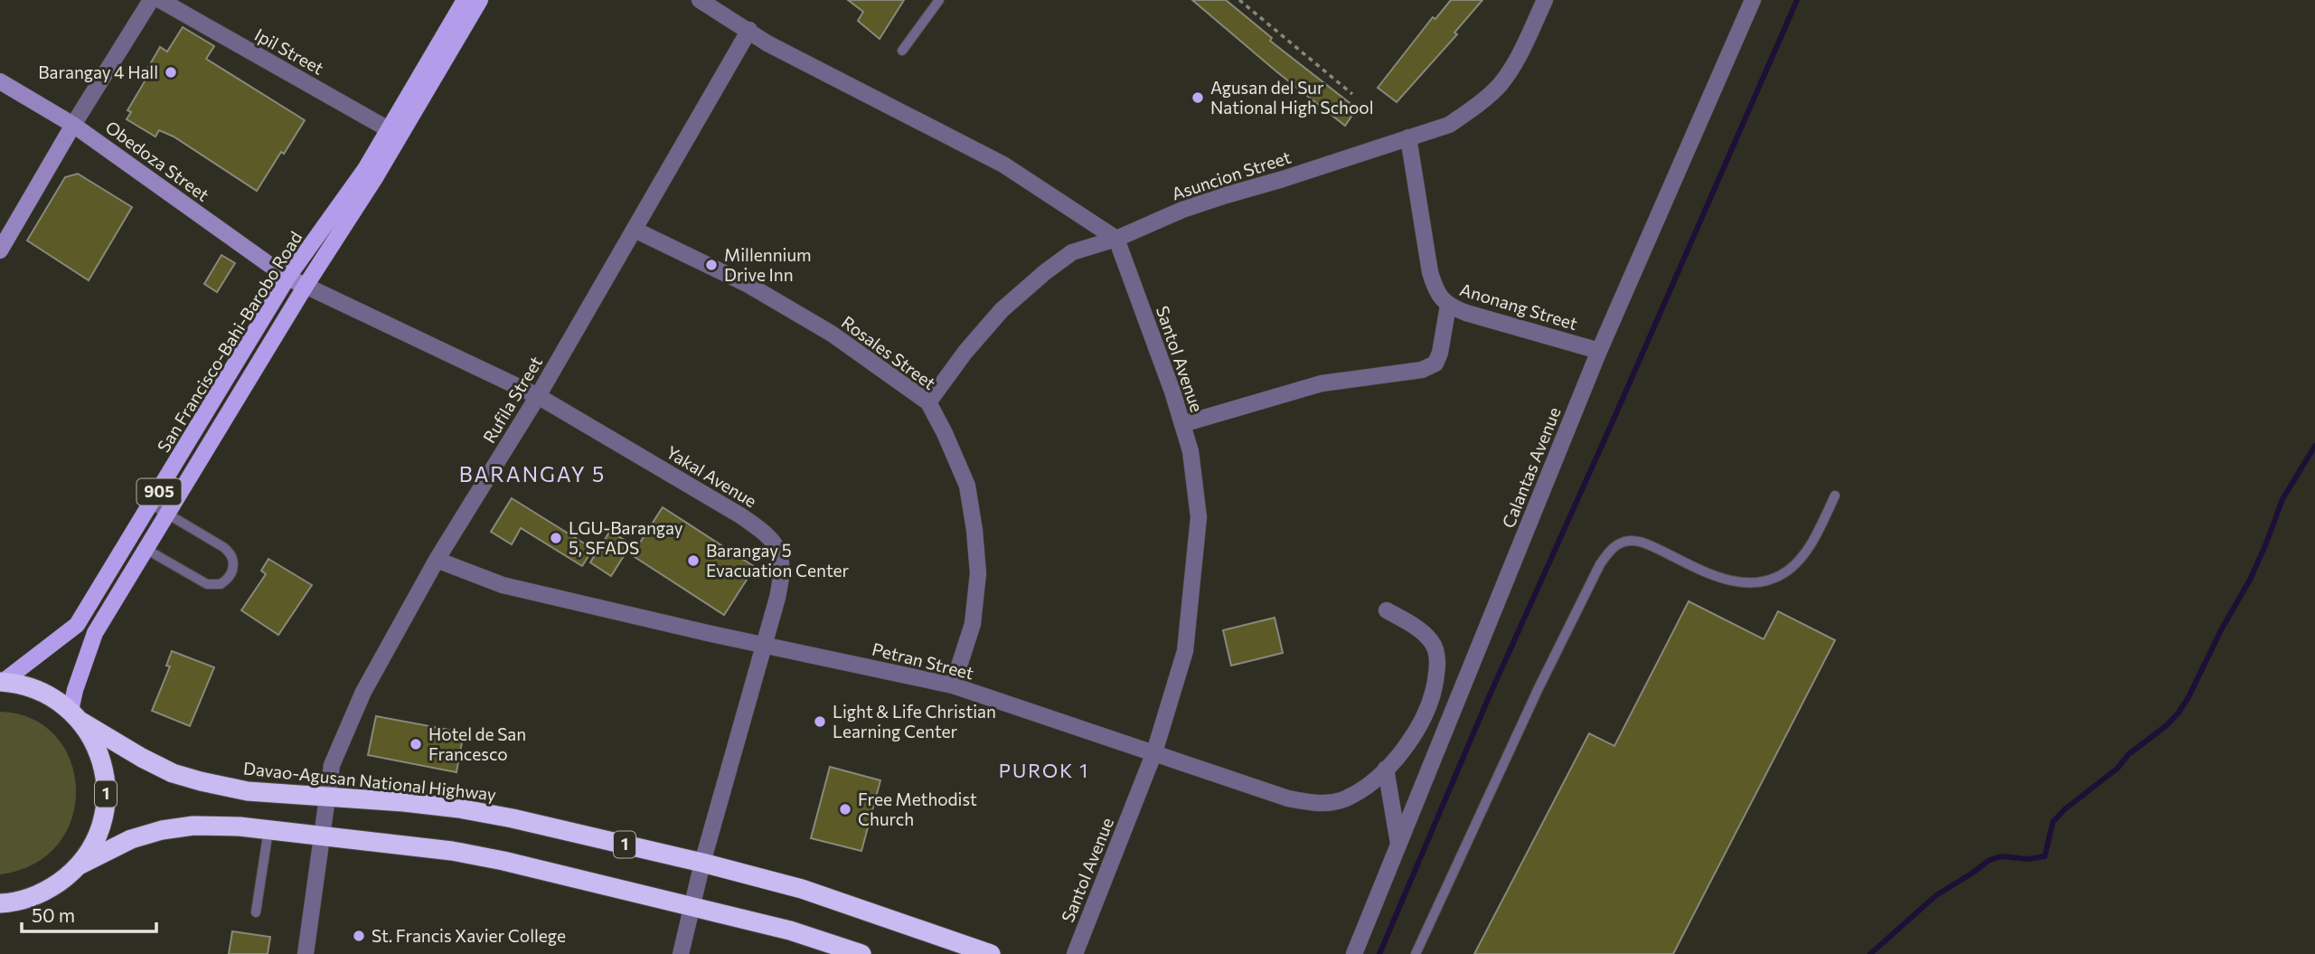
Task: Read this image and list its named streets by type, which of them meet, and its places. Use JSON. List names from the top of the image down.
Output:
{
  "streets": {
    "highway": ["Davao-Agusan National Highway", "1"],
    "main road": [
      "Obedoza Street",
      "San Francisco-Bahi-Barobo Road",
      "Yakal Avenue",
      "905"
    ],
    "street": [
      "Ipil Street",
      "Asuncion Street",
      "Anonang Street",
      "Rosales Street",
      "Santol Avenue",
      "Rufila Street",
      "Calantas Avenue",
      "Petran Street"
    ]
  },
  "crossings": [
    ["Ipil Street", "San Francisco-Bahi-Barobo Road"],
    ["Obedoza Street", "San Francisco-Bahi-Barobo Road"],
    ["Obedoza Street", "Yakal Avenue"],
    ["Asuncion Street", "Anonang Street"],
    ["Asuncion Street", "Rosales Street"],
    ["Asuncion Street", "Santol Avenue"],
    ["Anonang Street", "Calantas Avenue"],
    ["San Francisco-Bahi-Barobo Road", "Yakal Avenue"],
    ["San Francisco-Bahi-Barobo Road", "Davao-Agusan National Highway"],
    ["San Francisco-Bahi-Barobo Road", "1"],
    ["Rosales Street", "Rufila Street"],
    ["Rosales Street", "Petran Street"],
    ["Santol Avenue", "Petran Street"],
    ["Rufila Street", "Yakal Avenue"],
    ["Rufila Street", "Petran Street"],
    ["Rufila Street", "Davao-Agusan National Highway"],
    ["Rufila Street", "1"],
    ["Yakal Avenue", "Petran Street"],
    ["Yakal Avenue", "Davao-Agusan National Highway"],
    ["Yakal Avenue", "1"],
    ["Davao-Agusan National Highway", "1"]
  ],
  "districts": ["BARANGAY 5", "PUROK 1"],
  "places": [
    "Barangay 4 Hall",
    "Agusan del Sur National High School",
    "Millennium Drive Inn",
    "LGU-Barangay 5, SFADS",
    "Barangay 5 Evacuation Center",
    "Light & Life Christian Learning Center",
    "Hotel de San Francesco",
    "Free Methodist Church",
    "St. Francis Xavier College"
  ],
  "scale_bar": "50 m"
}
